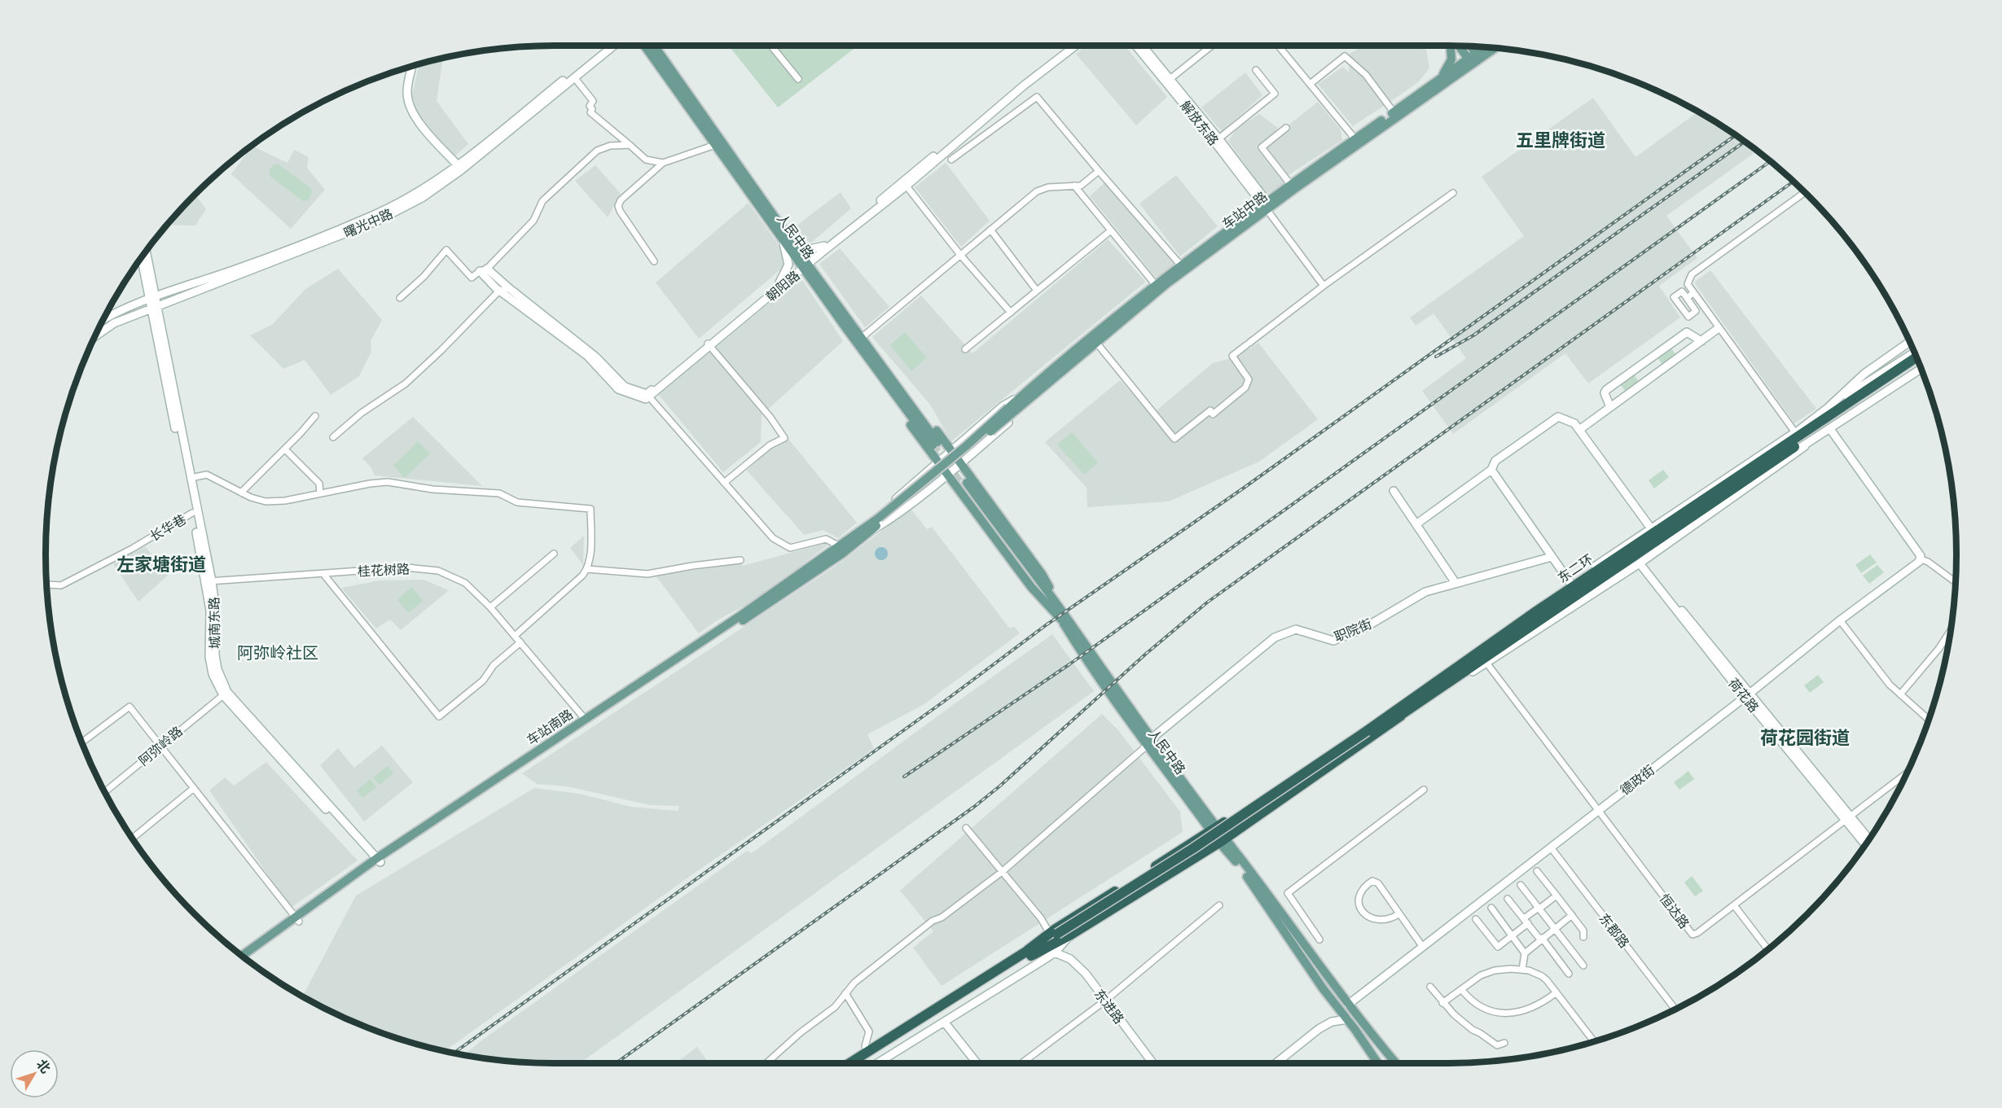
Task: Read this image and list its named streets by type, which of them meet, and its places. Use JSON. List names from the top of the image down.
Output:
{
  "streets": {
    "highway": ["东二环"],
    "main road": ["车站中路", "人民中路", "车站南路"],
    "street": [
      "解放东路",
      "曙光中路",
      "朝阳路",
      "长华巷",
      "桂花树路",
      "城南东路",
      "职院街",
      "荷花路",
      "阿弥岭路",
      "德政街",
      "恒达路",
      "东郡路",
      "东进路"
    ]
  },
  "crossings": [
    ["解放东路", "车站中路"],
    ["车站中路", "车站南路"],
    ["曙光中路", "城南东路"],
    ["人民中路", "朝阳路"],
    ["人民中路", "职院街"],
    ["人民中路", "德政街"],
    ["长华巷", "城南东路"],
    ["桂花树路", "城南东路"],
    ["桂花树路", "车站南路"],
    ["城南东路", "车站南路"],
    ["城南东路", "阿弥岭路"],
    ["荷花路", "德政街"],
    ["荷花路", "恒达路"],
    ["德政街", "恒达路"],
    ["德政街", "东郡路"]
  ],
  "districts": [
    "五里牌街道",
    "左家塘街道",
    "阿弥岭社区",
    "荷花园街道"
  ],
  "north": "top right"
}
